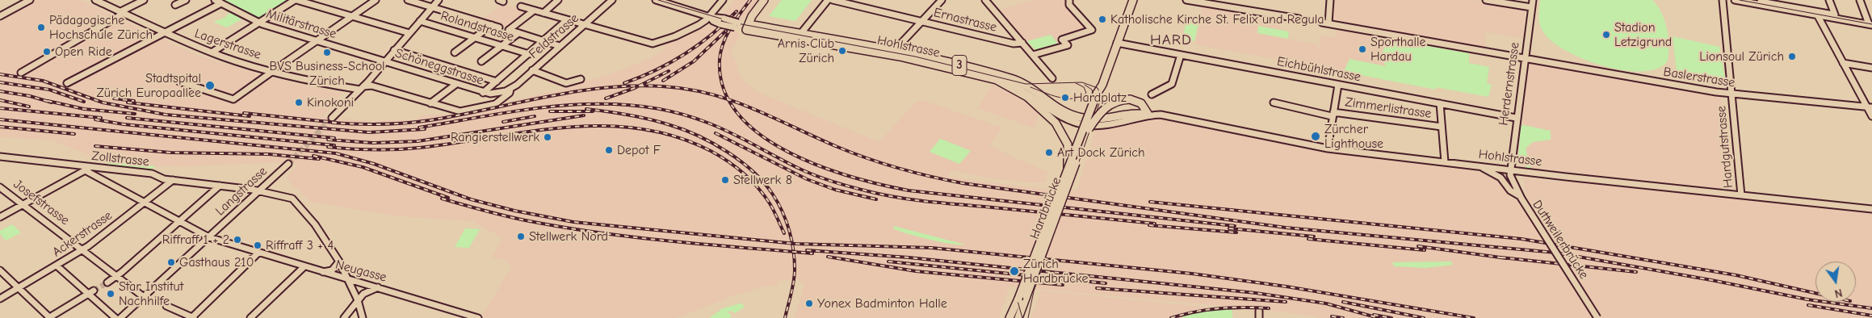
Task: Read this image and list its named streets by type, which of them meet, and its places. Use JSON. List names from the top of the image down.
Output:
{
  "streets": {
    "main road": ["Hohlstrasse", "3", "Hardbrücke"],
    "street": [
      "Ernastrasse",
      "Militärstrasse",
      "Rolandstrasse",
      "Feldstrasse",
      "Lagerstrasse",
      "Schöneggstrasse",
      "Eichbühlstrasse",
      "Baslerstrasse",
      "Herdernstrasse",
      "Zimmerlistrasse",
      "Hardgutstrasse",
      "Zollstrasse",
      "Langstrasse",
      "Josefstrasse",
      "Ackerstrasse",
      "Duttweilerbrücke",
      "Neugasse"
    ]
  },
  "crossings": [
    ["Militärstrasse", "Schöneggstrasse"],
    ["Feldstrasse", "Lagerstrasse"],
    ["Feldstrasse", "Schöneggstrasse"],
    ["Hohlstrasse", "Herdernstrasse"],
    ["Hohlstrasse", "Hardgutstrasse"],
    ["Hohlstrasse", "Hardbrücke"],
    ["Hohlstrasse", "Duttweilerbrücke"],
    ["Eichbühlstrasse", "Herdernstrasse"],
    ["Baslerstrasse", "Herdernstrasse"],
    ["Baslerstrasse", "Hardgutstrasse"],
    ["Herdernstrasse", "Duttweilerbrücke"],
    ["Zollstrasse", "Langstrasse"],
    ["Zollstrasse", "Ackerstrasse"],
    ["Zollstrasse", "Neugasse"],
    ["Langstrasse", "Josefstrasse"],
    ["Langstrasse", "Neugasse"],
    ["Josefstrasse", "Ackerstrasse"],
    ["Ackerstrasse", "Neugasse"]
  ],
  "districts": ["HARD"],
  "places": [
    "Katholische Kirche St. Felix und Regula",
    "Pädagogische Hochschule Zürich",
    "Stadion Letzigrund",
    "Sporthalle Hardau",
    "Arnis Club Zürich",
    "Open Ride",
    "BVS Business-School Zürich",
    "Lionsoul Zürich",
    "Stadtspital Zürich Europaallee",
    "Hardplatz",
    "Kinokoni",
    "Zürcher Lighthouse",
    "Rangierstellwerk",
    "Depot F",
    "Art Dock Zürich",
    "Stellwerk 8",
    "Stellwerk Nord",
    "Riffraff 1 + 2",
    "Riffraff 3 + 4",
    "Gasthaus 210",
    "Zürich Hardbrücke",
    "Star Institut Nachhilfe",
    "Yonex Badminton Halle"
  ],
  "north": "bottom"
}
